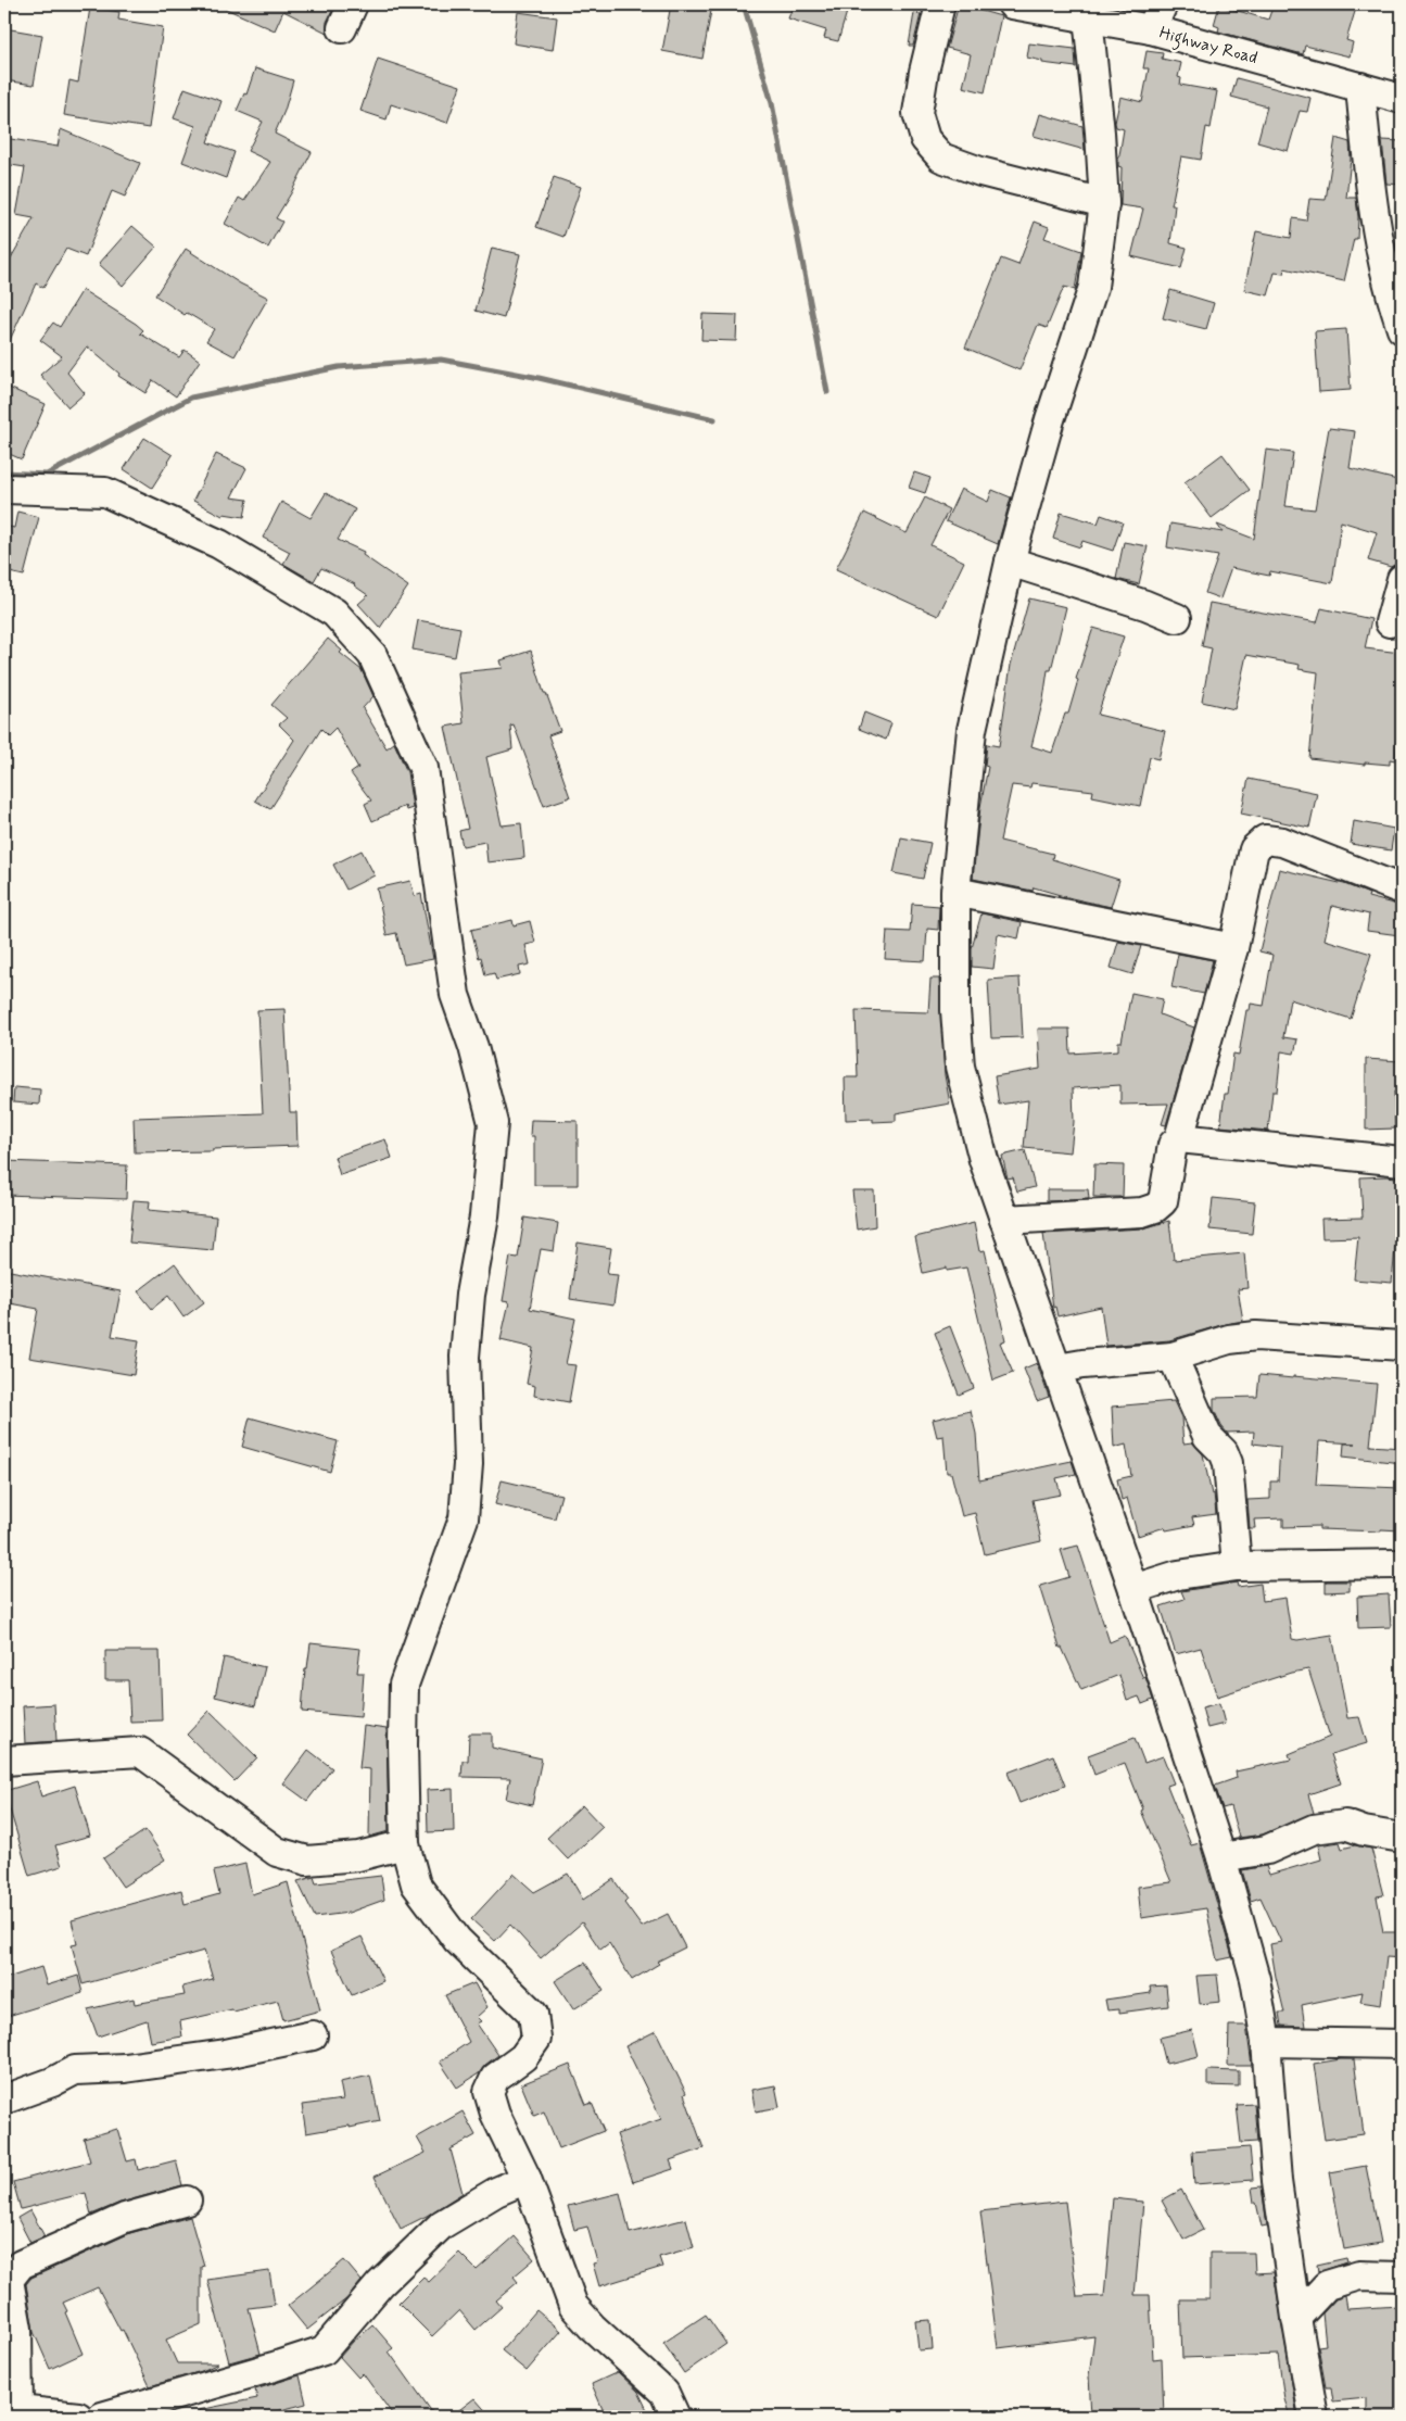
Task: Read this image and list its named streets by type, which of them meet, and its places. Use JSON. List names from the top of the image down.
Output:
{
  "streets": {
    "street": ["Highway Road"]
  }
}
